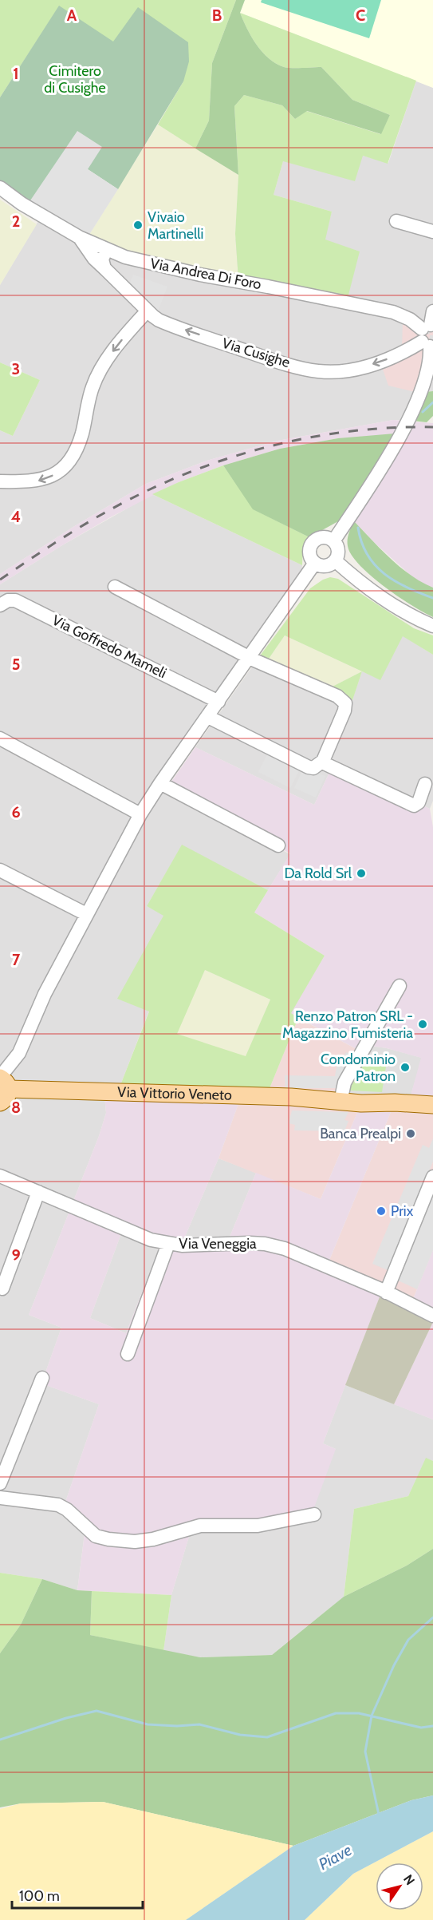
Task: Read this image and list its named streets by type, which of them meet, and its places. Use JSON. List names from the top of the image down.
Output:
{
  "streets": {
    "main road": ["Via Vittorio Veneto"],
    "street": [
      "Via Andrea Di Foro",
      "Via Cusighe",
      "Via Goffredo Mameli",
      "Via Veneggia"
    ]
  },
  "crossings": [
    ["Via Andrea Di Foro", "Via Cusighe"]
  ],
  "one_way": ["Via Cusighe"],
  "water": ["Piave"],
  "parks": ["Cimitero di Cusighe"],
  "places": [
    "Vivaio Martinelli",
    "Da Rold Srl",
    "Renzo Patron SRL - Magazzino Fumisteria",
    "Condominio Patron",
    "Banca Prealpi",
    "Prix"
  ],
  "scale_bar": "100 m",
  "north": "top right",
  "grid": {
    "columns": ["A", "B", "C"],
    "rows": [
      "1",
      "2",
      "3",
      "4",
      "5",
      "6",
      "7",
      "8",
      "9"
    ]
  }
}
